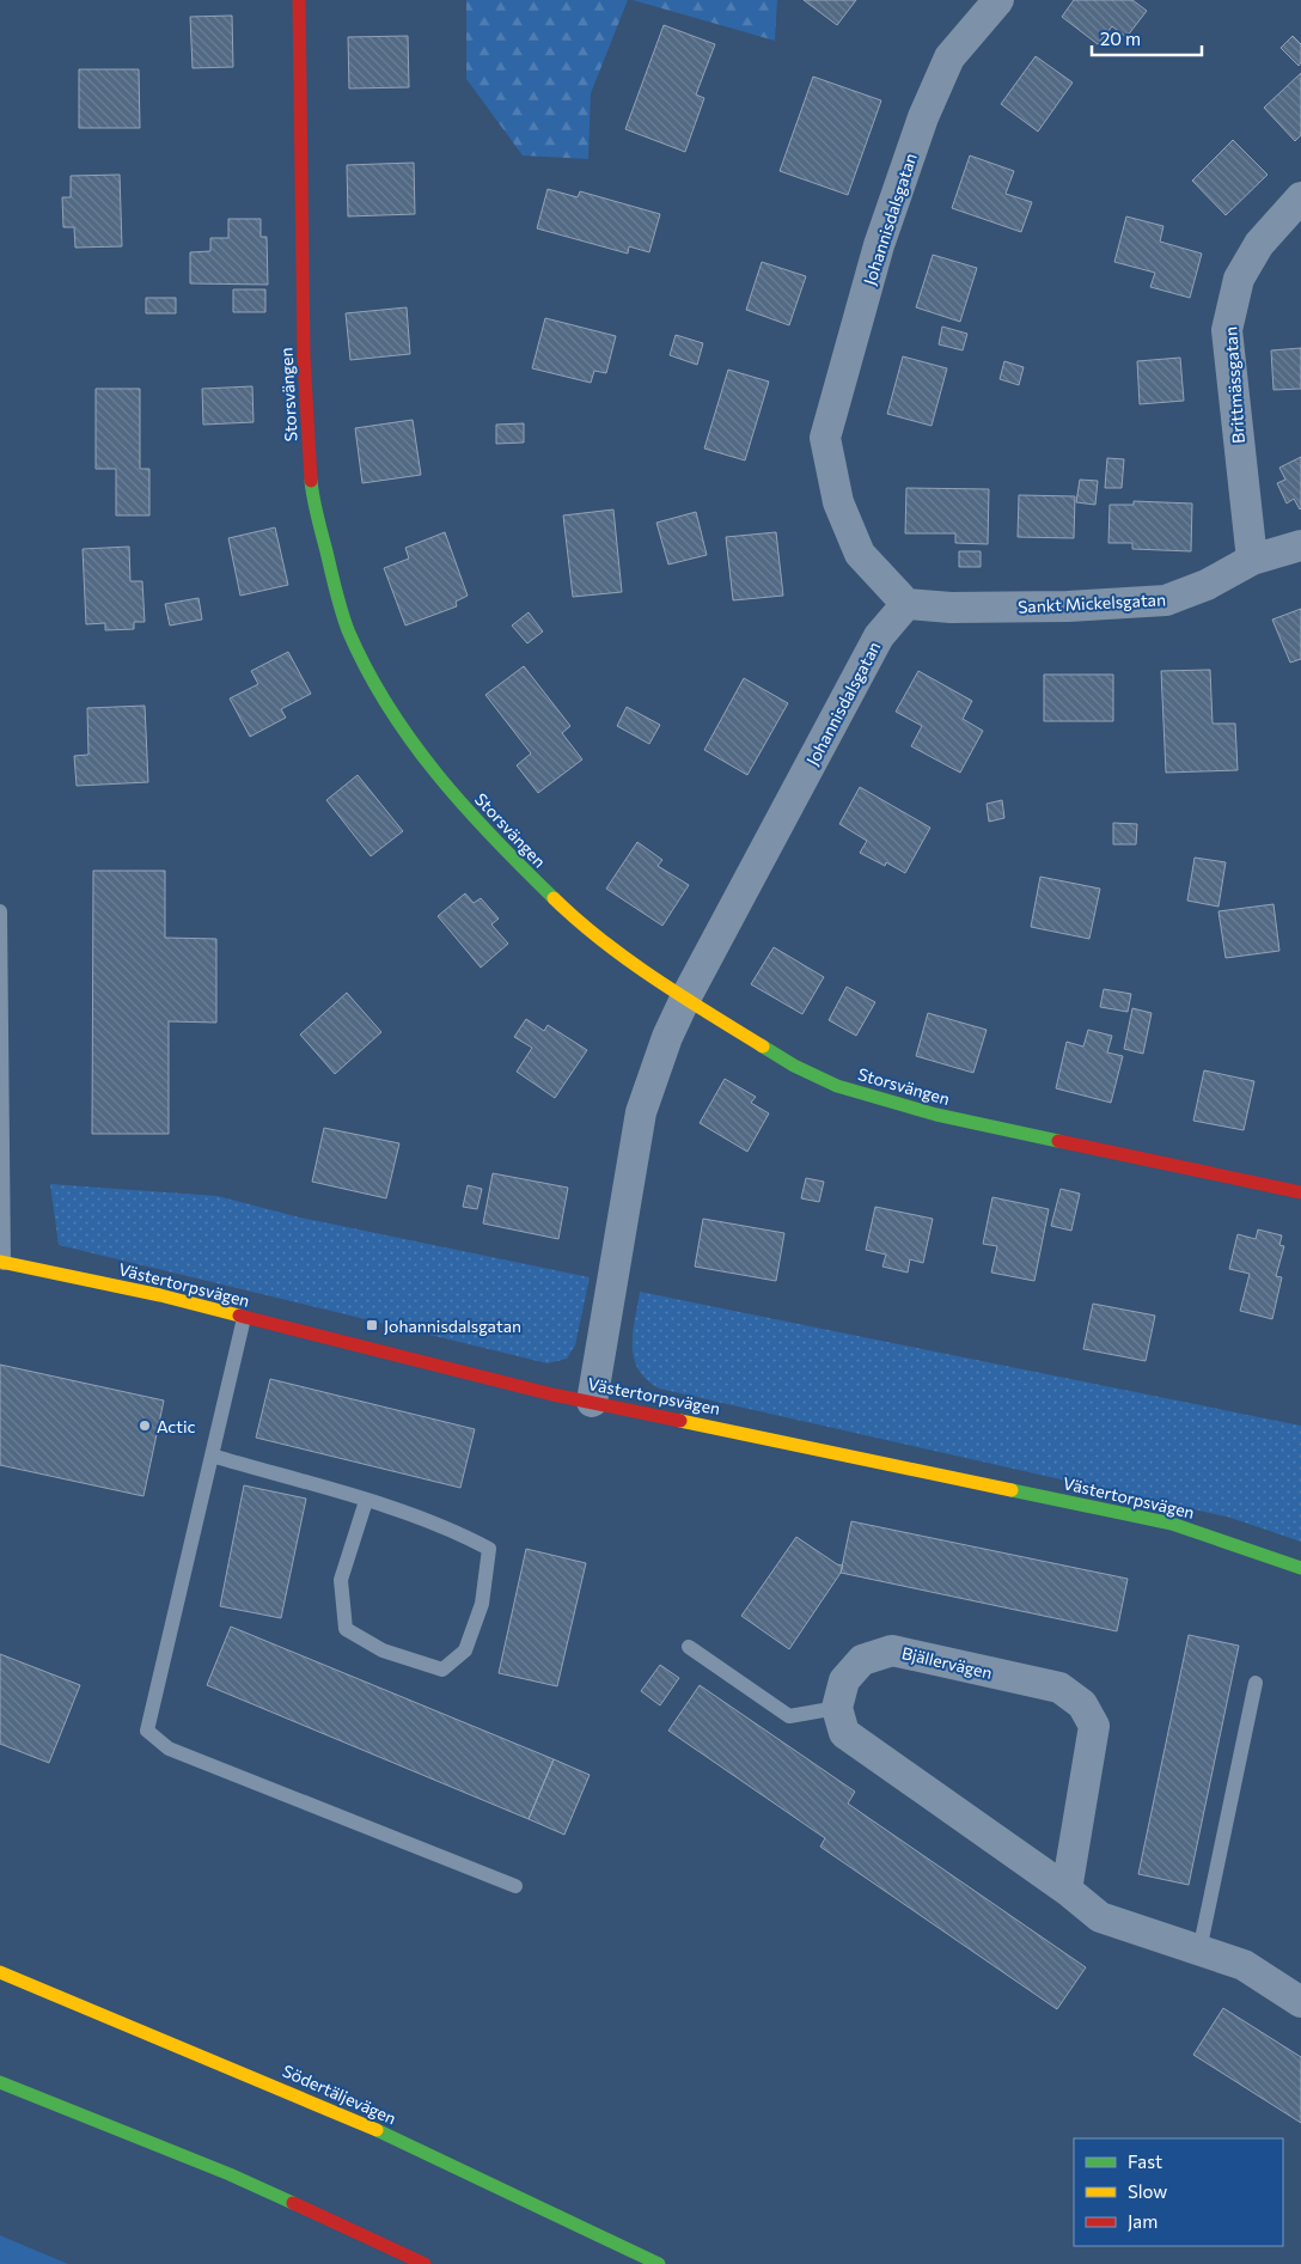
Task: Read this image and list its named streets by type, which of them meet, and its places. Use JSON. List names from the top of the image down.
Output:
{
  "streets": {
    "main road": ["Storsvängen", "Västertorpsvägen", "Södertäljevägen"],
    "street": [
      "Johannisdalsgatan",
      "Brittmässgatan",
      "Sankt Mickelsgatan",
      "Bjällervägen"
    ]
  },
  "crossings": [
    ["Johannisdalsgatan", "Storsvängen"],
    ["Johannisdalsgatan", "Sankt Mickelsgatan"],
    ["Johannisdalsgatan", "Västertorpsvägen"],
    ["Brittmässgatan", "Sankt Mickelsgatan"]
  ],
  "places": {
    "transit": ["Johannisdalsgatan"],
    "other": ["Actic"]
  },
  "legend": ["Fast", "Slow", "Jam"],
  "scale_bar": "20 m"
}
